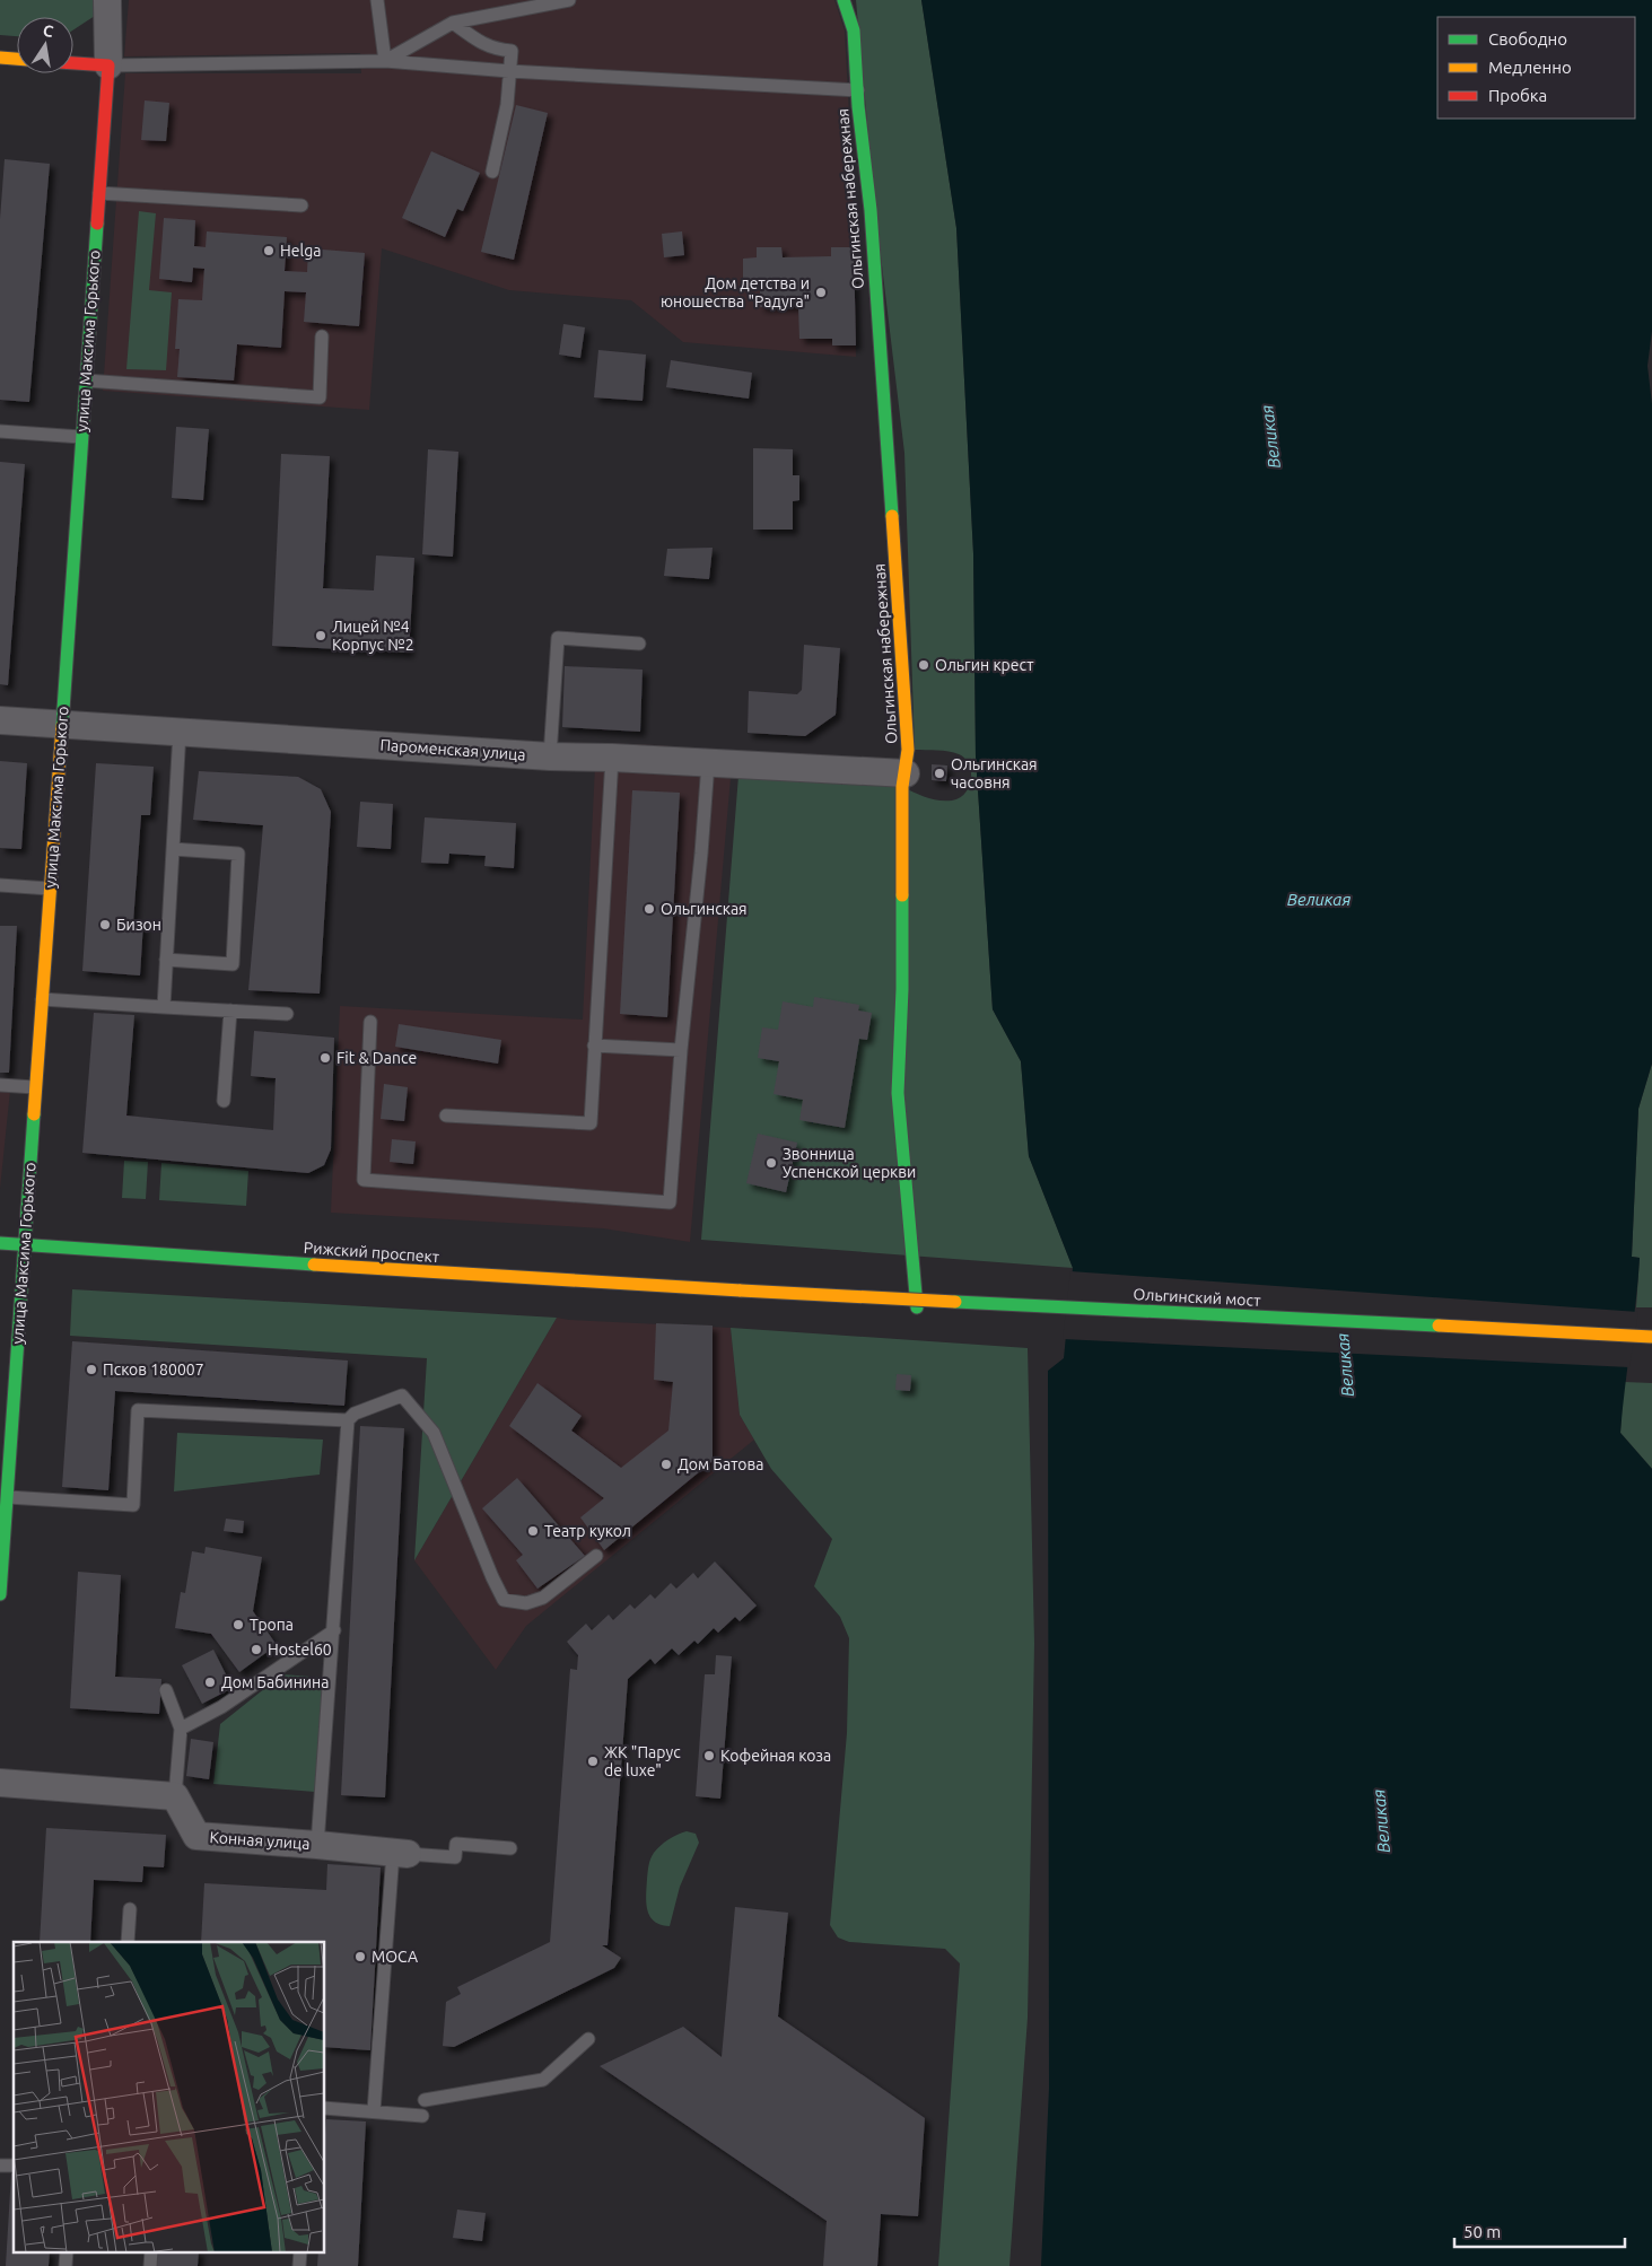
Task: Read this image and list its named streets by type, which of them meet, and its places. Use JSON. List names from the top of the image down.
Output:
{
  "streets": {
    "main road": [
      "Ольгинская набережная",
      "улица Максима Горького",
      "Рижский проспект",
      "Ольгинский мост"
    ],
    "street": ["Пароменская улица", "Конная улица"]
  },
  "crossings": [
    ["Ольгинская набережная", "Пароменская улица"],
    ["улица Максима Горького", "Пароменская улица"],
    ["улица Максима Горького", "Рижский проспект"],
    ["Рижский проспект", "Ольгинский мост"]
  ],
  "water": ["Великая"],
  "places": [
    "Helga",
    "Дом детства и юношества \"Радуга\"",
    "Лицей №4 Корпус №2",
    "Ольгин крест",
    "Ольгинская часовня",
    "Ольгинская",
    "Бизон",
    "Fit & Dance",
    "Звонница Успенской церкви",
    "Псков 180007",
    "Дом Батова",
    "Театр кукол",
    "Тропа",
    "Hostel60",
    "Дом Бабинина",
    "Кофейная коза",
    "ЖК \"Парус de luxe\"",
    "МОСА"
  ],
  "legend": ["Свободно", "Медленно", "Пробка"],
  "scale_bar": "50 m",
  "north": "top"
}
